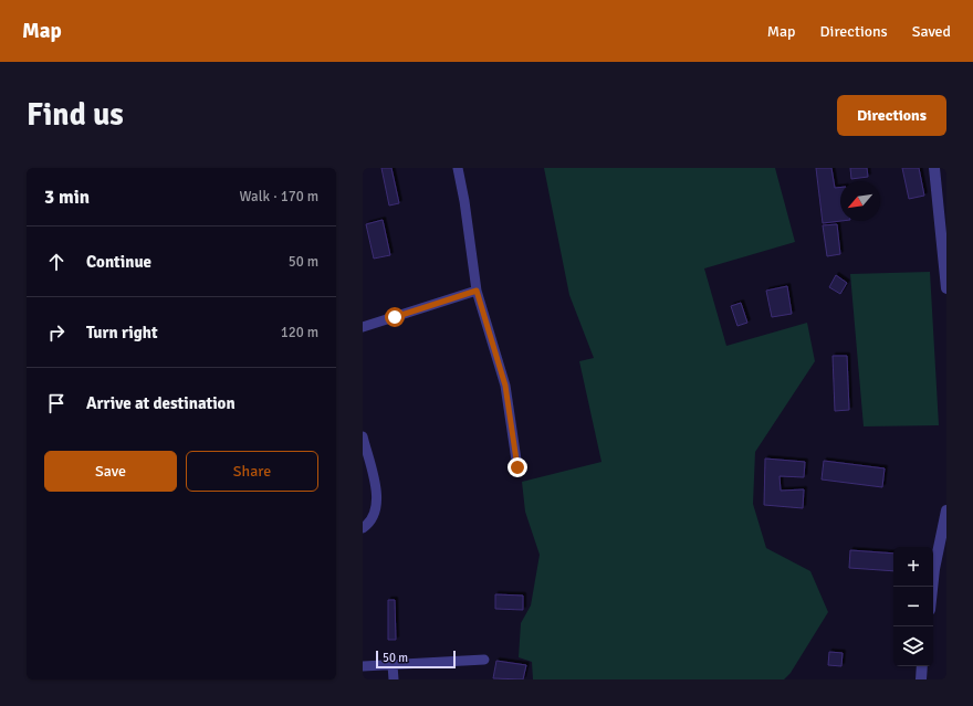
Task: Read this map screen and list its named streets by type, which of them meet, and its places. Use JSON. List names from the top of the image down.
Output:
{
  "scale_bar": "50 m",
  "north": "bottom left",
  "page": {
    "header": "Map",
    "nav": ["Map", "Directions", "Saved"],
    "buttons": [
      "Directions",
      ["Save", "Share"]
    ],
    "title": "Find us",
    "heading": ["3 min", "Walk · 170 m"],
    "list": [
      ["Continue", "50 m"],
      ["Turn right", "120 m"],
      "Arrive at destination"
    ],
    "map_buttons": ["+", "−"],
    "scale": "50 m"
  }
}
